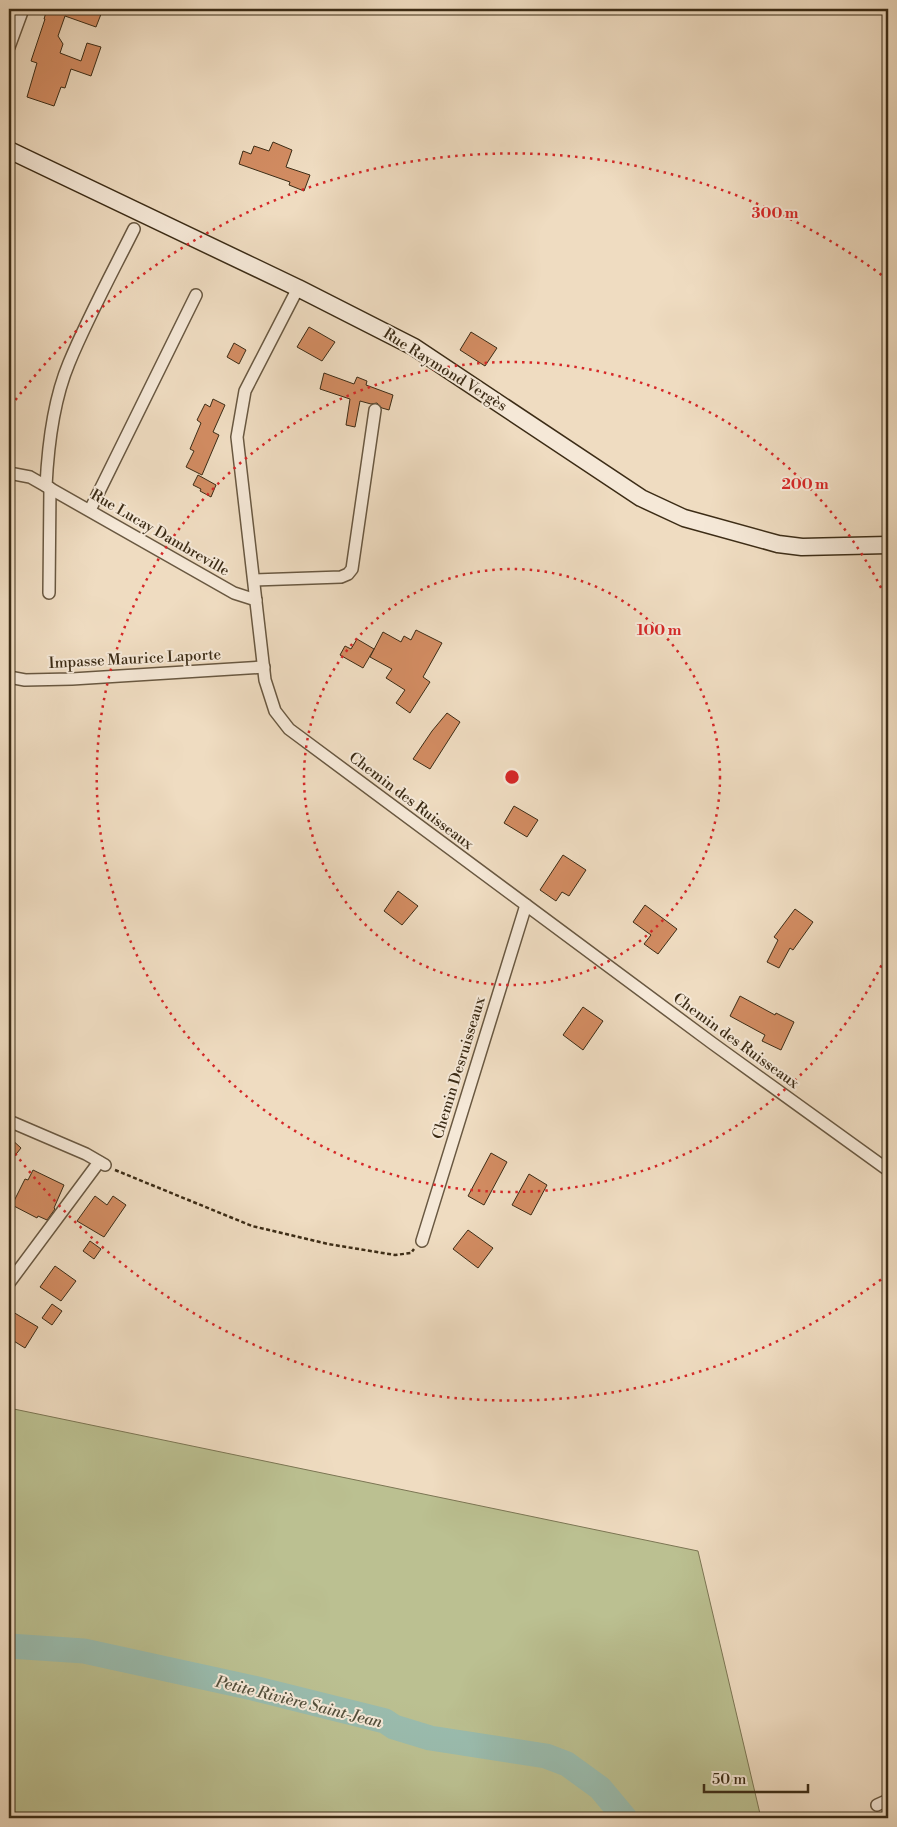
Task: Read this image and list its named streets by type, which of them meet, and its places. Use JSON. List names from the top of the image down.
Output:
{
  "streets": {
    "main road": ["Rue Raymond Vergès"],
    "street": [
      "Rue Lucay Dambreville",
      "Impasse Maurice Laporte",
      "Chemin des Ruisseaux",
      "Chemin Desruisseaux"
    ]
  },
  "crossings": [
    ["Rue Raymond Vergès", "Chemin des Ruisseaux"],
    ["Rue Lucay Dambreville", "Chemin des Ruisseaux"],
    ["Impasse Maurice Laporte", "Chemin des Ruisseaux"],
    ["Chemin des Ruisseaux", "Chemin Desruisseaux"]
  ],
  "water": ["Petite Rivière Saint-Jean"],
  "scale_bar": "50 m",
  "rings": ["300 m", "200 m", "100 m"]
}
